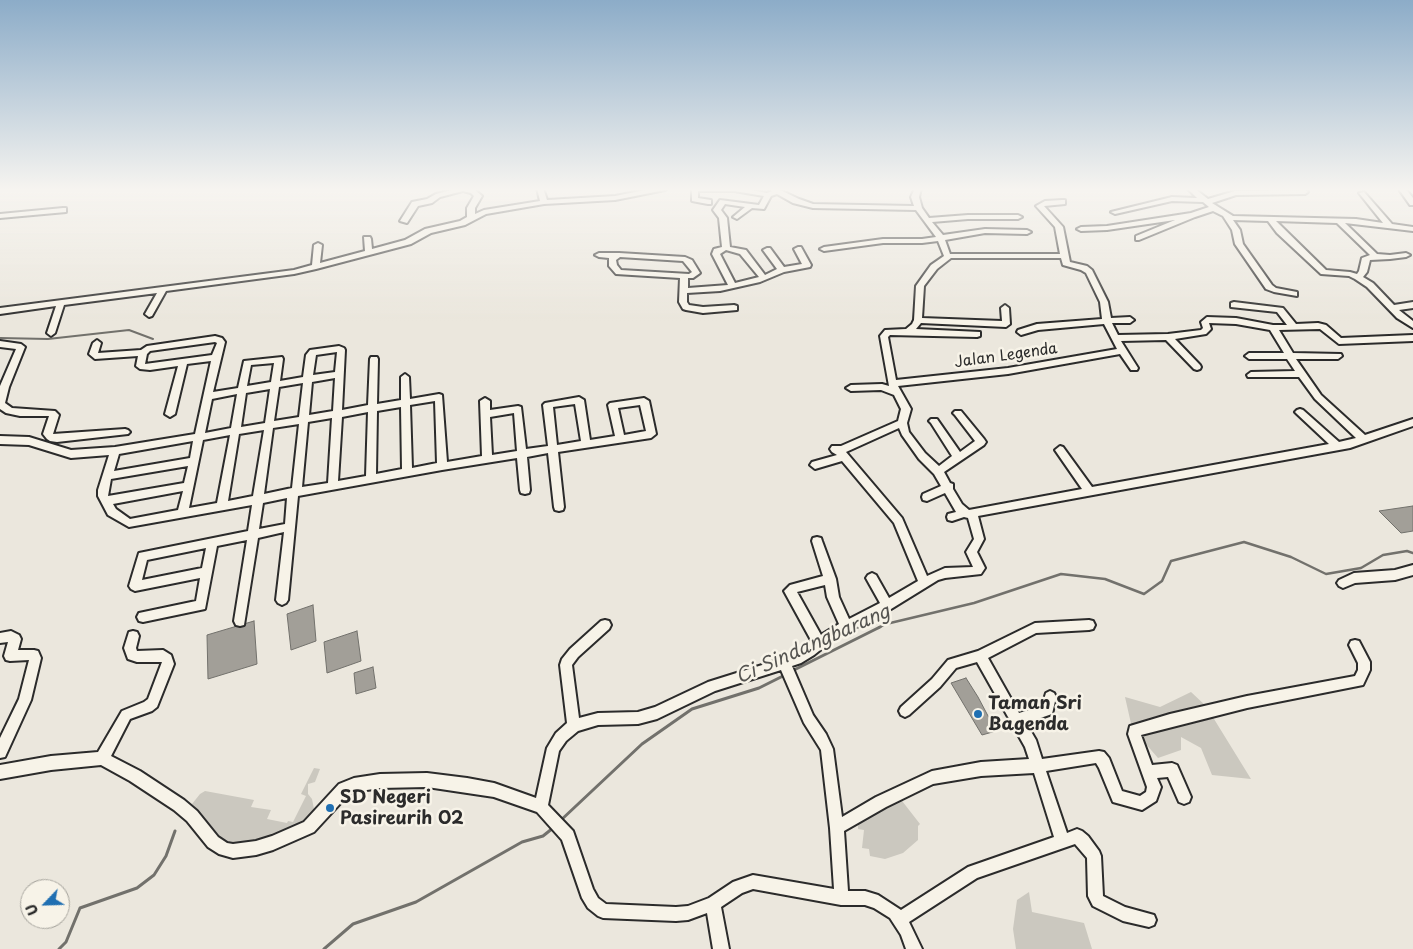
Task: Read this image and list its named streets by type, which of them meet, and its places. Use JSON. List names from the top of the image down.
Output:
{
  "streets": {
    "street": ["Jalan Legenda"]
  },
  "water": ["Ci Sindangbarang"],
  "places": ["Taman Sri Bagenda", "SD Negeri Pasireurih 02"],
  "north": "bottom left"
}
